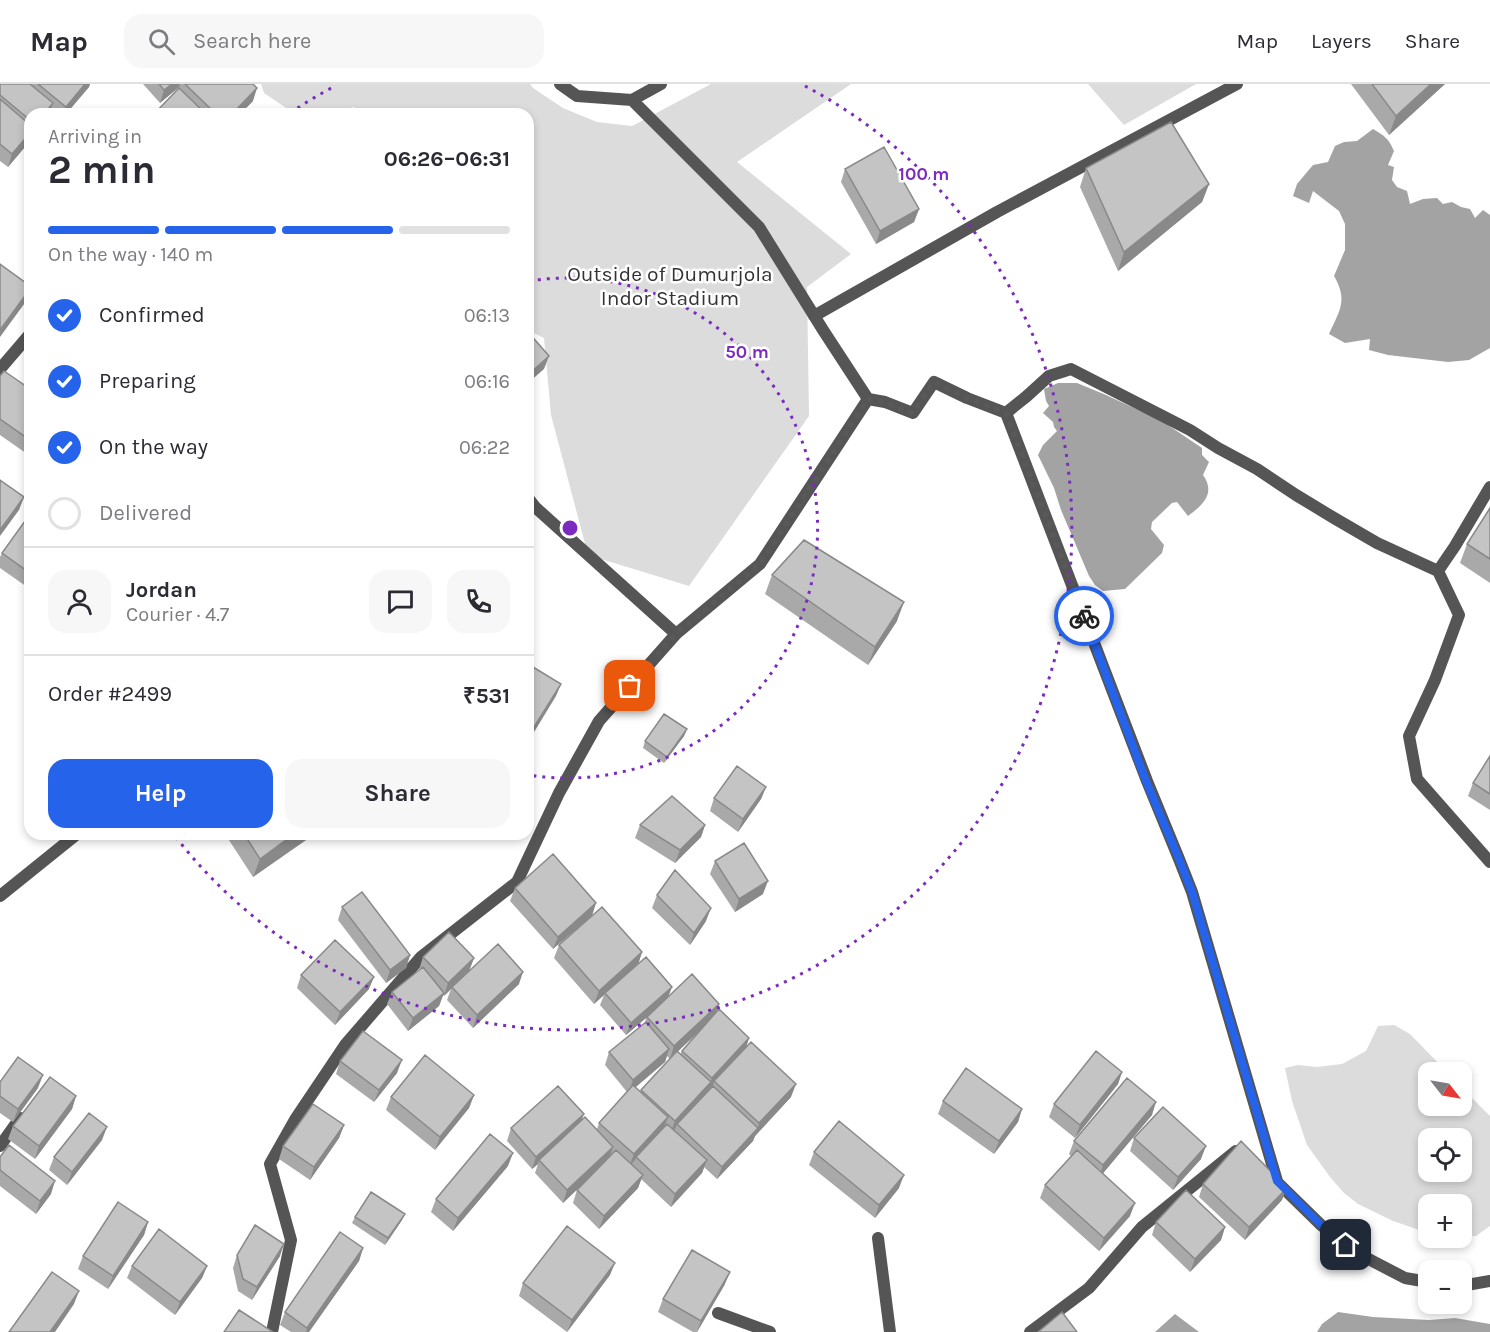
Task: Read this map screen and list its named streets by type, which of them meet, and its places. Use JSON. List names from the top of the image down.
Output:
{
  "parks": ["Outside of Dumurjola Indor Stadium"],
  "north": "bottom right",
  "page": {
    "header": "Map",
    "search": "Search here",
    "nav": ["Map", "Layers", "Share"],
    "heading": ["2 min", "Arriving in", "06:26–06:31"],
    "panel": [
      "Jordan",
      "Courier · 4.7",
      "Order #2499",
      "₹531"
    ],
    "bar": "On the way · 140 m",
    "list": [
      ["Confirmed", "06:13"],
      ["Preparing", "06:16"],
      ["On the way", "06:22"],
      "Delivered"
    ],
    "buttons": ["Help", "Share"],
    "map_buttons": ["+", "−"]
  },
  "rings": ["100 m", "50 m"]
}
